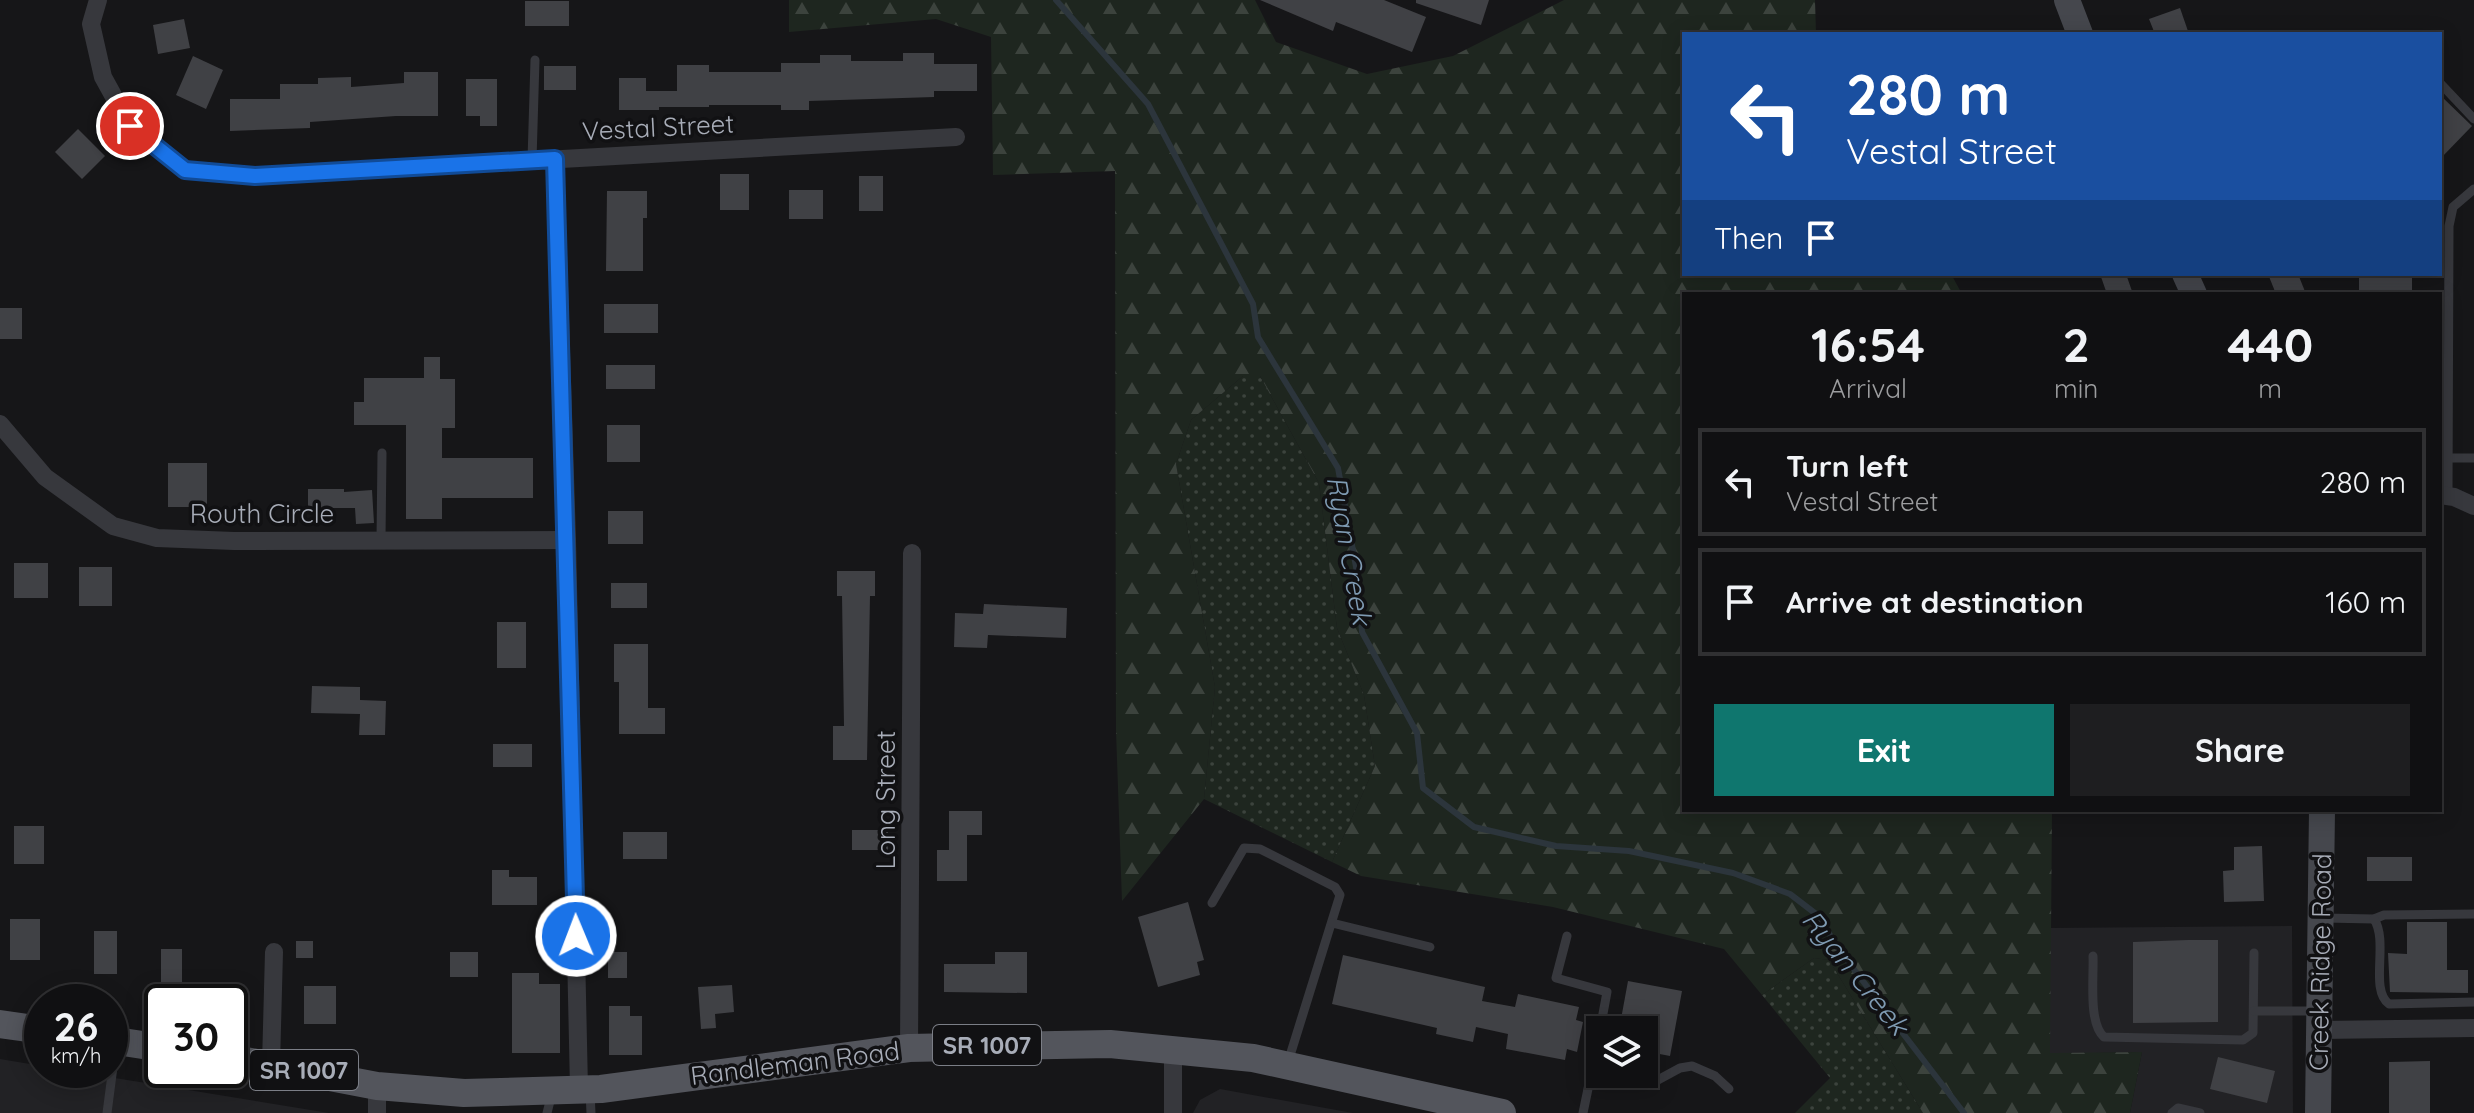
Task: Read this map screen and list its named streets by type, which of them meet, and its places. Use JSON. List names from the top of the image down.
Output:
{
  "streets": {
    "main road": ["Creek Ridge Road", "SR 1007", "Randleman Road"],
    "street": ["Vestal Street", "Routh Circle", "Long Street"]
  },
  "crossings": [
    ["Long Street", "Randleman Road"]
  ],
  "water": ["Ryan Creek"],
  "page": {
    "turn": ["280 m", "Vestal Street"],
    "then": "Then",
    "eta": [
      "16:54",
      "Arrival",
      "2",
      "min",
      "440",
      "m"
    ],
    "list": [
      {
        "name": "Turn left",
        "note": "Vestal Street",
        "value": "280 m"
      },
      {
        "name": "Arrive at destination",
        "value": "160 m"
      }
    ],
    "buttons": ["Exit", "Share"],
    "speed": "26 km/h",
    "limit": "30"
  }
}
